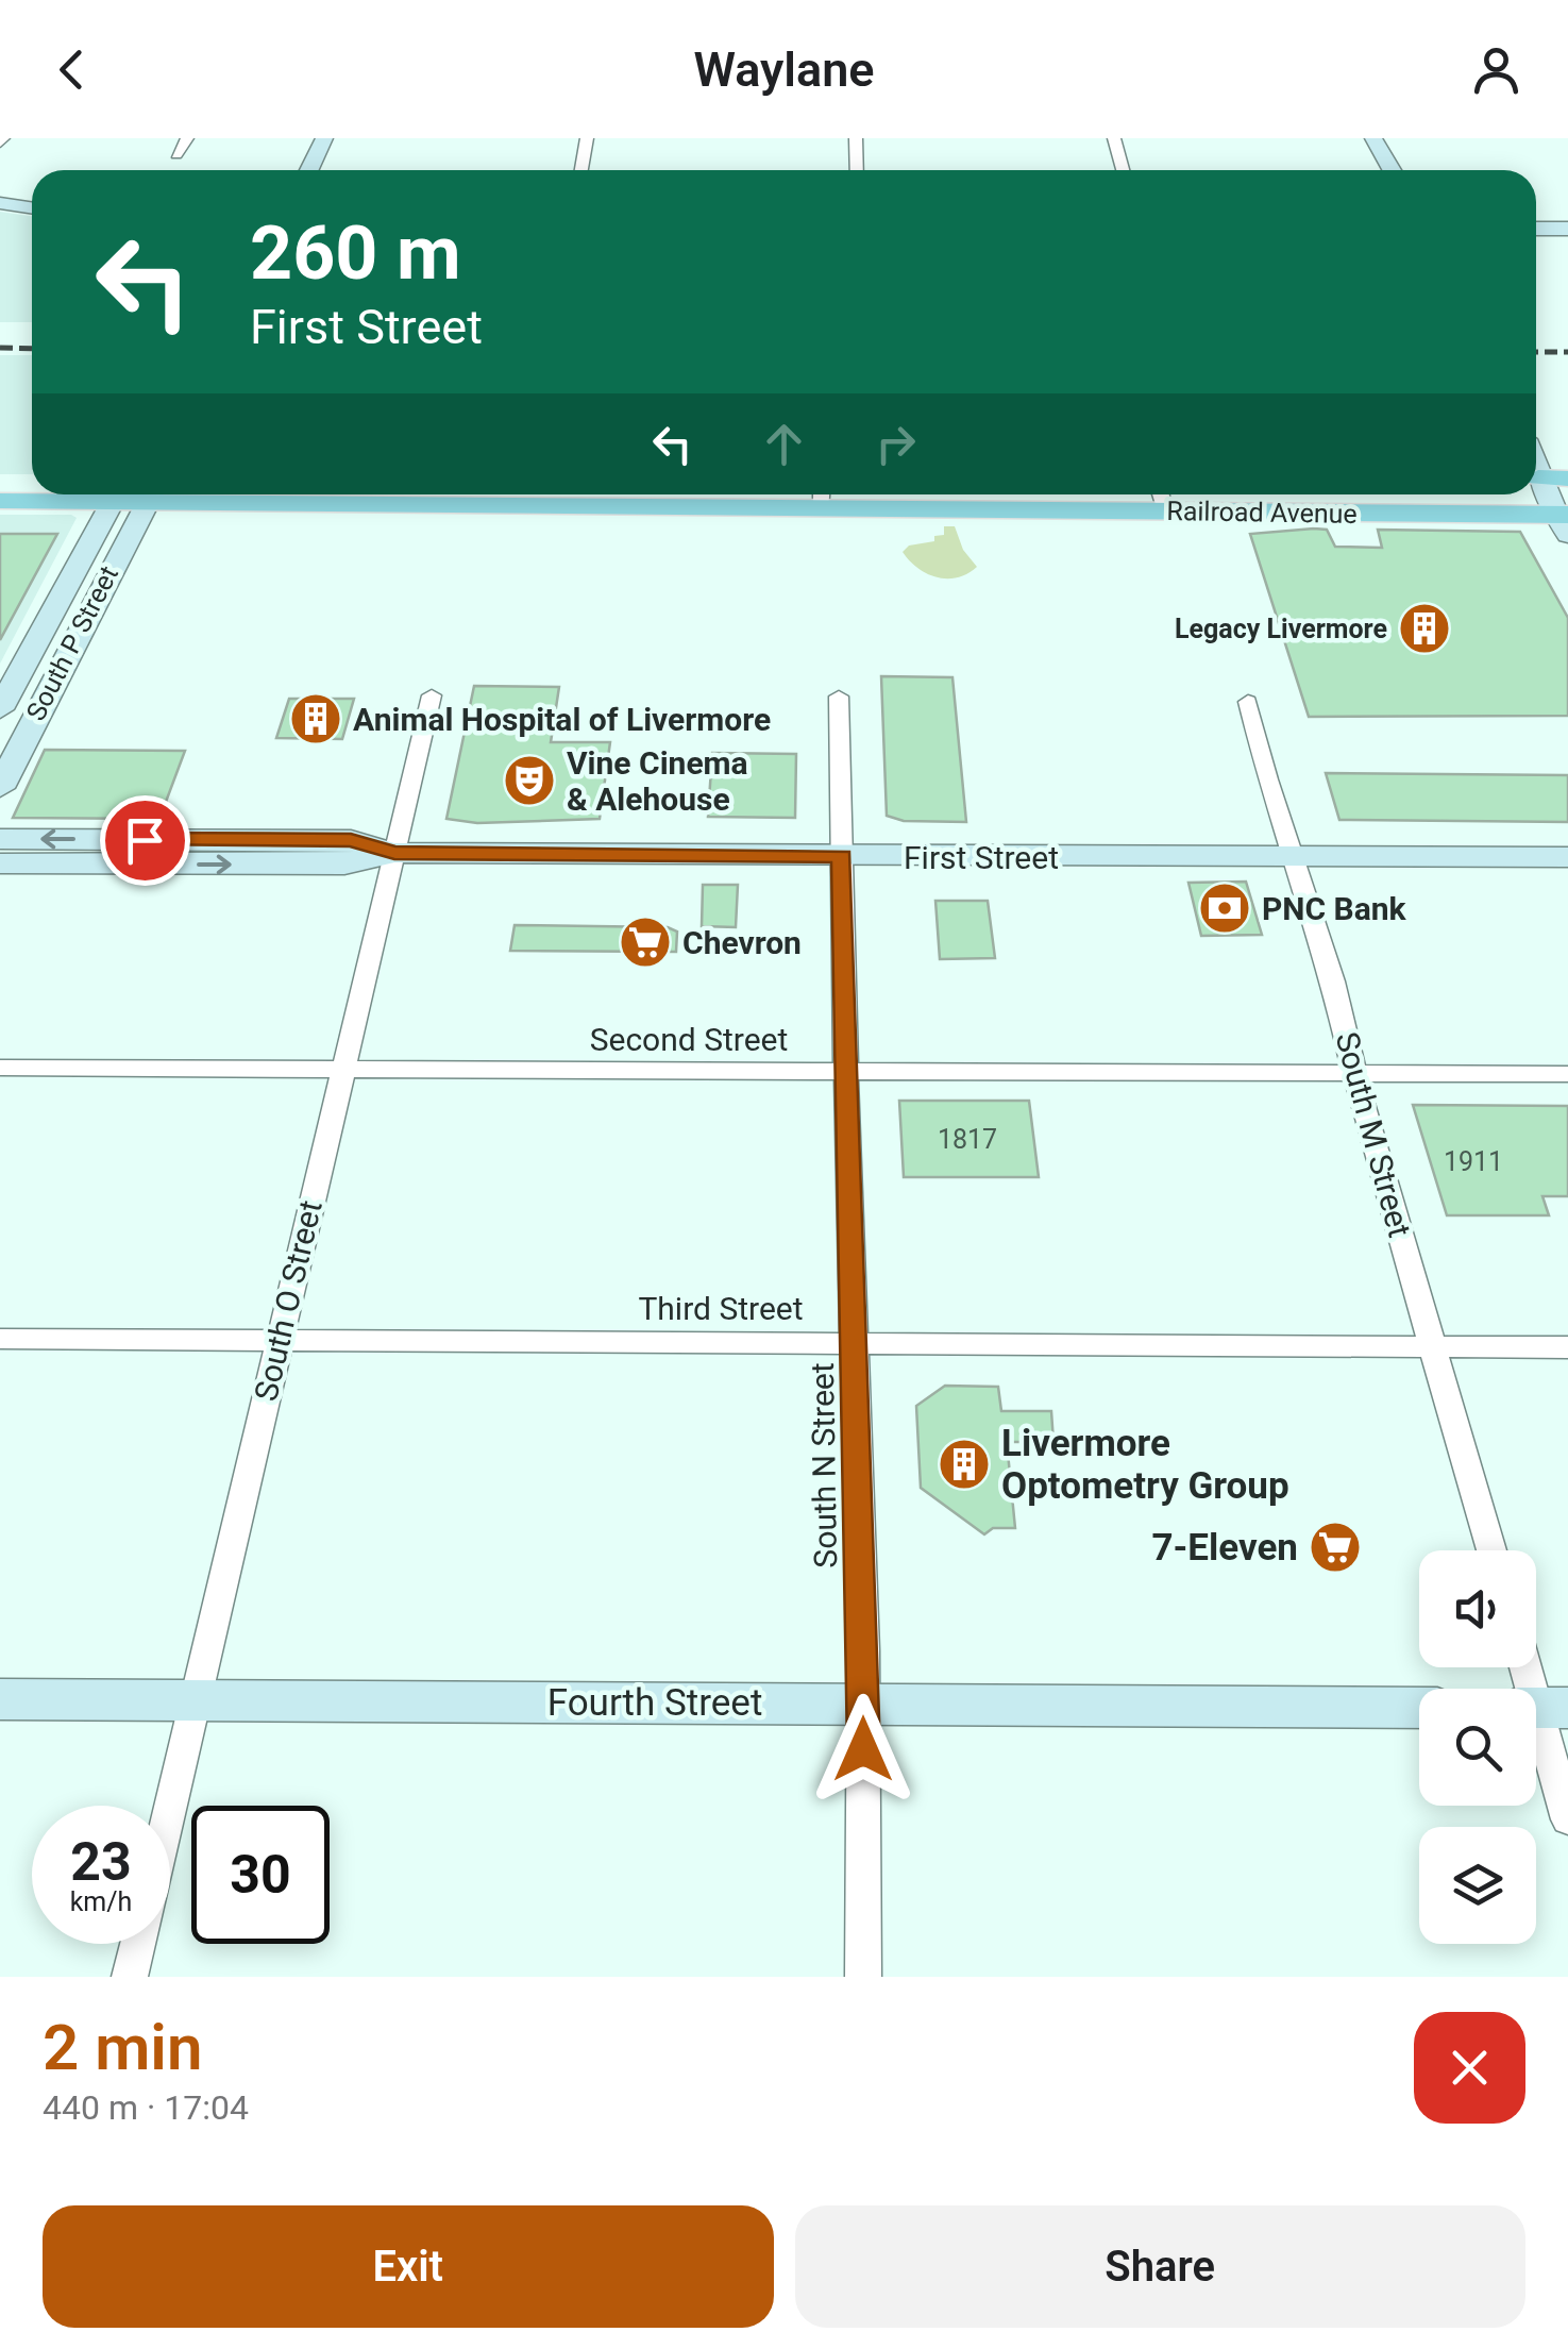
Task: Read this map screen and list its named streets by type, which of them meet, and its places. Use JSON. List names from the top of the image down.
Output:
{
  "streets": {
    "main road": [
      "Railroad Avenue",
      "South P Street",
      "First Street",
      "Fourth Street"
    ],
    "street": [
      "Second Street",
      "South M Street",
      "South O Street",
      "Third Street",
      "South N Street"
    ]
  },
  "crossings": [
    ["First Street", "South M Street"],
    ["First Street", "South O Street"],
    ["First Street", "South N Street"],
    ["Second Street", "South M Street"],
    ["Second Street", "South O Street"],
    ["Second Street", "South N Street"],
    ["South M Street", "Third Street"],
    ["South O Street", "Third Street"],
    ["South O Street", "Fourth Street"],
    ["Third Street", "South N Street"],
    ["South N Street", "Fourth Street"]
  ],
  "places": {
    "building": ["Legacy Livermore", "Animal Hospital of Livermore", "Livermore Optometry Group"],
    "theatre": ["Vine Cinema & Alehouse"],
    "bank": ["PNC Bank"],
    "supermarket": ["Chevron", "7-Eleven"]
  },
  "house_numbers": ["1817", "1911"],
  "page": {
    "header": "Waylane",
    "turn": ["260 m", "First Street"],
    "speed": "23 km/h",
    "limit": "30",
    "heading": ["2 min", "440 m · 17:04"],
    "buttons": ["Exit", "Share"]
  }
}
